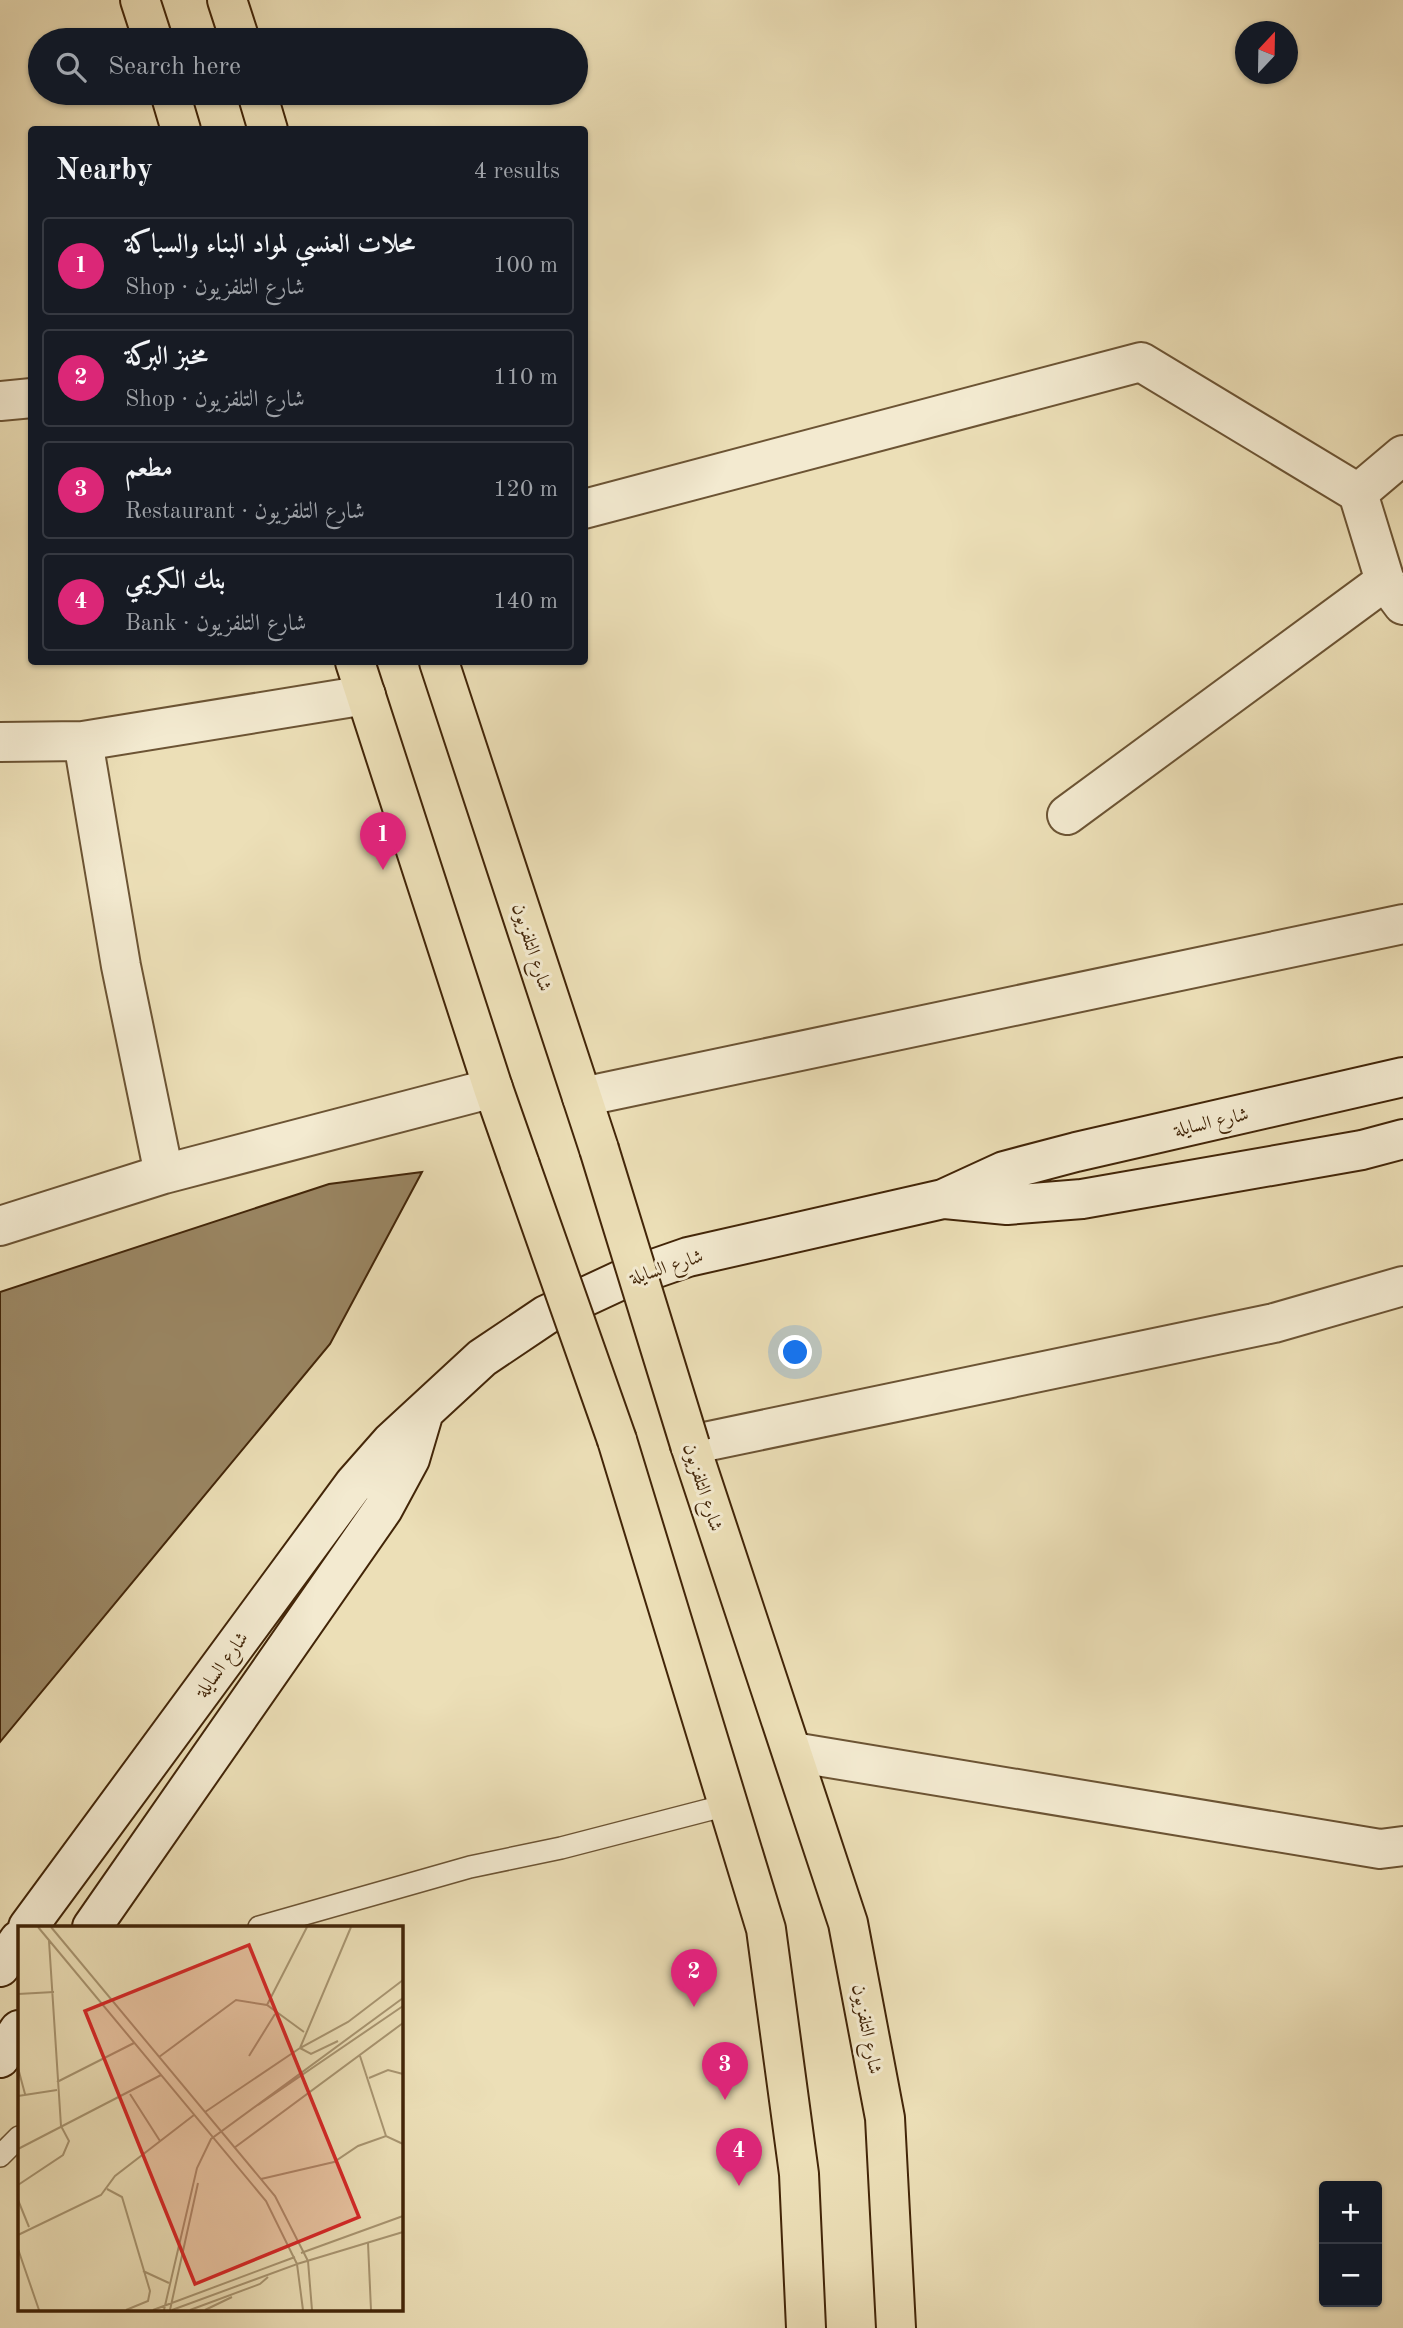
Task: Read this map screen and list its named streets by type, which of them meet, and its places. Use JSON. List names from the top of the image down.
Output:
{
  "streets": {
    "main road": ["شارع التلفزيون"],
    "street": ["شارع السايلة"]
  },
  "north": "top",
  "page": {
    "search": "Search here",
    "heading": ["Nearby", "4 results"],
    "list": [
      {
        "mark": "1",
        "name": "محلات العنسي لمواد البناء والسباكة",
        "note": "Shop · شارع التلفزيون",
        "value": "100 m"
      },
      {
        "mark": "2",
        "name": "مخبز البركة",
        "note": "Shop · شارع التلفزيون",
        "value": "110 m"
      },
      {
        "mark": "3",
        "name": "مطعم",
        "note": "Restaurant · شارع التلفزيون",
        "value": "120 m"
      },
      {
        "mark": "4",
        "name": "بنك الكريمي",
        "note": "Bank · شارع التلفزيون",
        "value": "140 m"
      }
    ],
    "pins": [
      "1",
      "2",
      "3",
      "4"
    ],
    "map_buttons": ["+", "−"]
  }
}
